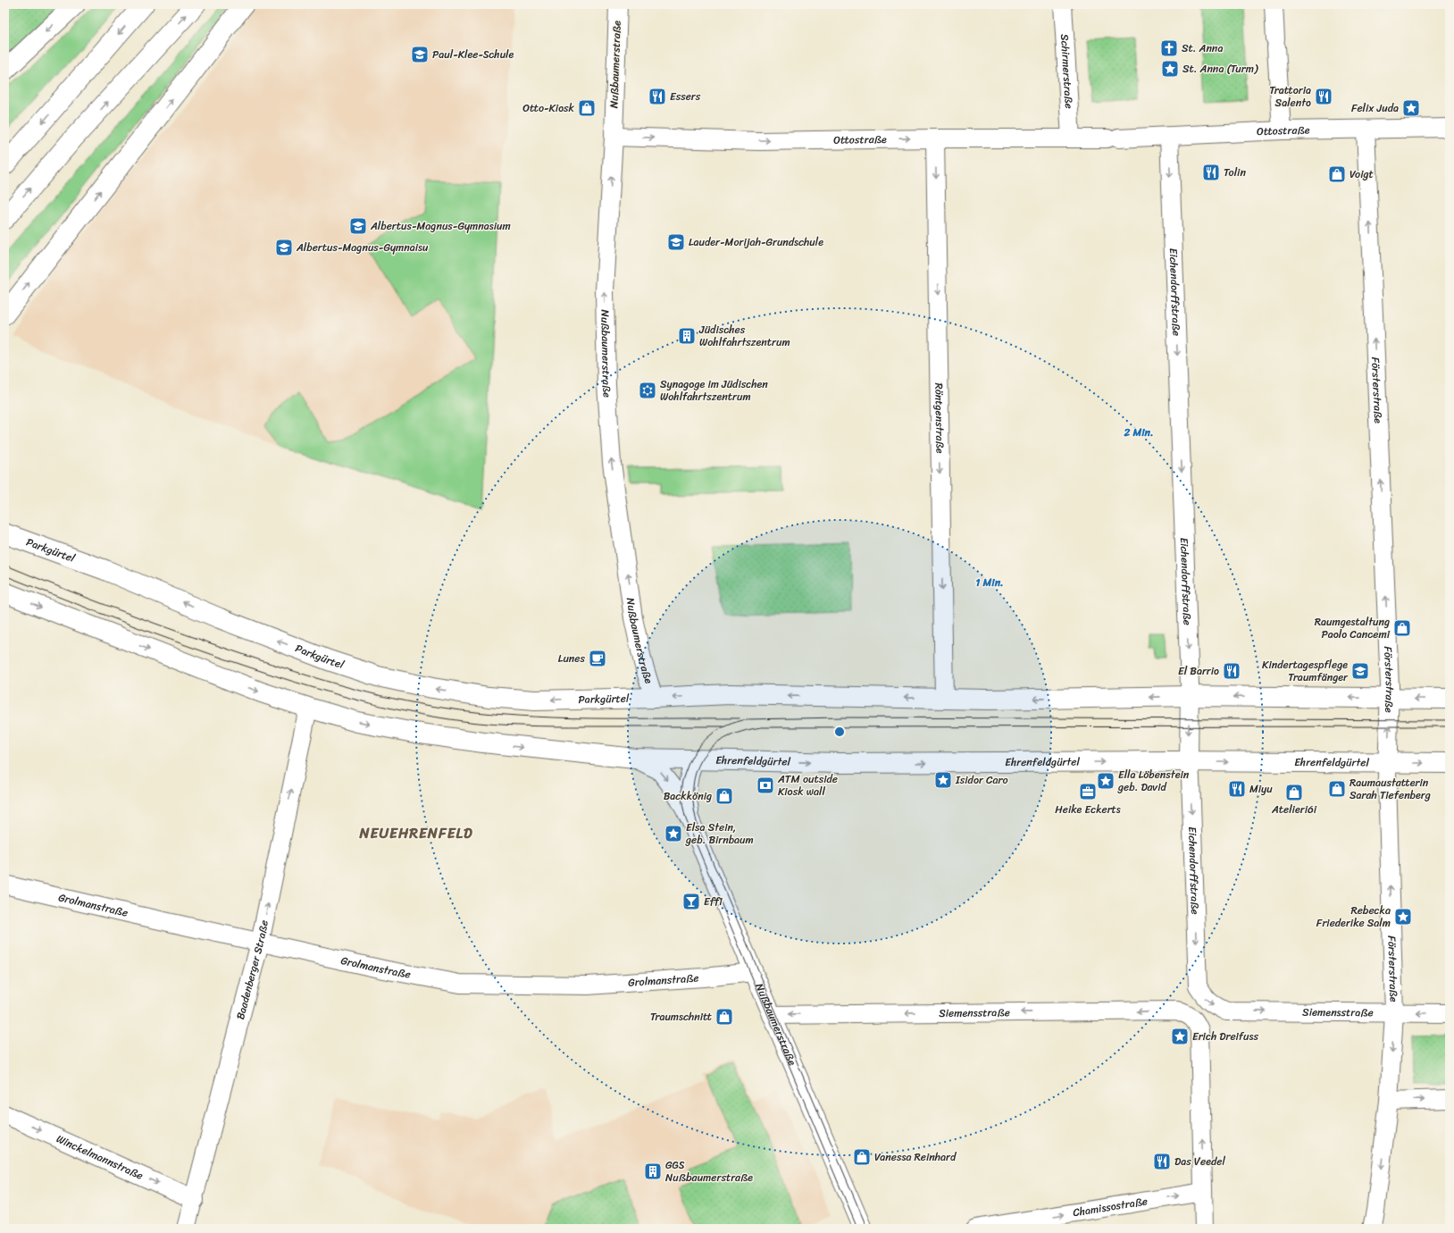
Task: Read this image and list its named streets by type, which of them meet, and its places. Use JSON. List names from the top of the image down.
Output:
{
  "streets": {
    "main road": ["Parkgürtel", "Ehrenfeldgürtel"],
    "street": [
      "Nußbaumerstraße",
      "Schirmerstraße",
      "Ottostraße",
      "Eichendorffstraße",
      "Försterstraße",
      "Röntgenstraße",
      "Grolmanstraße",
      "Baadenberger Straße",
      "Siemensstraße",
      "Winckelmannstraße",
      "Chamissostraße"
    ]
  },
  "crossings": [
    ["Nußbaumerstraße", "Ottostraße"],
    ["Nußbaumerstraße", "Parkgürtel"],
    ["Nußbaumerstraße", "Ehrenfeldgürtel"],
    ["Nußbaumerstraße", "Grolmanstraße"],
    ["Nußbaumerstraße", "Siemensstraße"],
    ["Schirmerstraße", "Ottostraße"],
    ["Ottostraße", "Eichendorffstraße"],
    ["Ottostraße", "Försterstraße"],
    ["Ottostraße", "Röntgenstraße"],
    ["Eichendorffstraße", "Ehrenfeldgürtel"],
    ["Eichendorffstraße", "Siemensstraße"],
    ["Försterstraße", "Ehrenfeldgürtel"],
    ["Försterstraße", "Siemensstraße"],
    ["Grolmanstraße", "Baadenberger Straße"],
    ["Baadenberger Straße", "Winckelmannstraße"],
    ["Siemensstraße", "Chamissostraße"]
  ],
  "one_way": [
    "Ottostraße",
    "Eichendorffstraße",
    "Röntgenstraße",
    "Baadenberger Straße",
    "Winckelmannstraße",
    "Chamissostraße"
  ],
  "districts": ["NEUEHRENFELD"],
  "places": {
    "church": ["St. Anna"],
    "school or university": [
      "Paul-Klee-Schule",
      "Albertus-Magnus-Gymnasium",
      "Lauder-Morijah-Grundschule",
      "Albertus-Magnus-Gymnaisu",
      "Kindertagespflege Traumfänger"
    ],
    "place": [
      "St. Anna (Turm)",
      "Felix Juda",
      "Isidor Caro",
      "Ella Löbenstein geb. David",
      "Elsa Stein, geb. Birnbaum",
      "Rebecka Friederike Salm",
      "Erich Dreifuss"
    ],
    "restaurant": [
      "Essers",
      "Trattoria Salento",
      "Tolin",
      "El Barrio",
      "Miyu",
      "Das Veedel"
    ],
    "shop": [
      "Otto-Kiosk",
      "Voigt",
      "Raumgestaltung Paolo Cancemi",
      "Raumaustatterin Sarah Tiefenberg",
      "Atelieri6i",
      "Backkönig",
      "Traumschnitt",
      "Vanessa Reinhard"
    ],
    "building": ["Jüdisches Wohlfahrtszentrum", "GGS Nußbaumerstraße"],
    "synagogue": ["Synagoge im Jüdischen Wohlfahrtszentrum"],
    "cafe": ["Lunes"],
    "bank": ["ATM outside Kiosk wall"],
    "office": ["Heike Eckerts"],
    "bar": ["Effi"]
  },
  "rings": ["2 Min.", "1 Min."]
}
